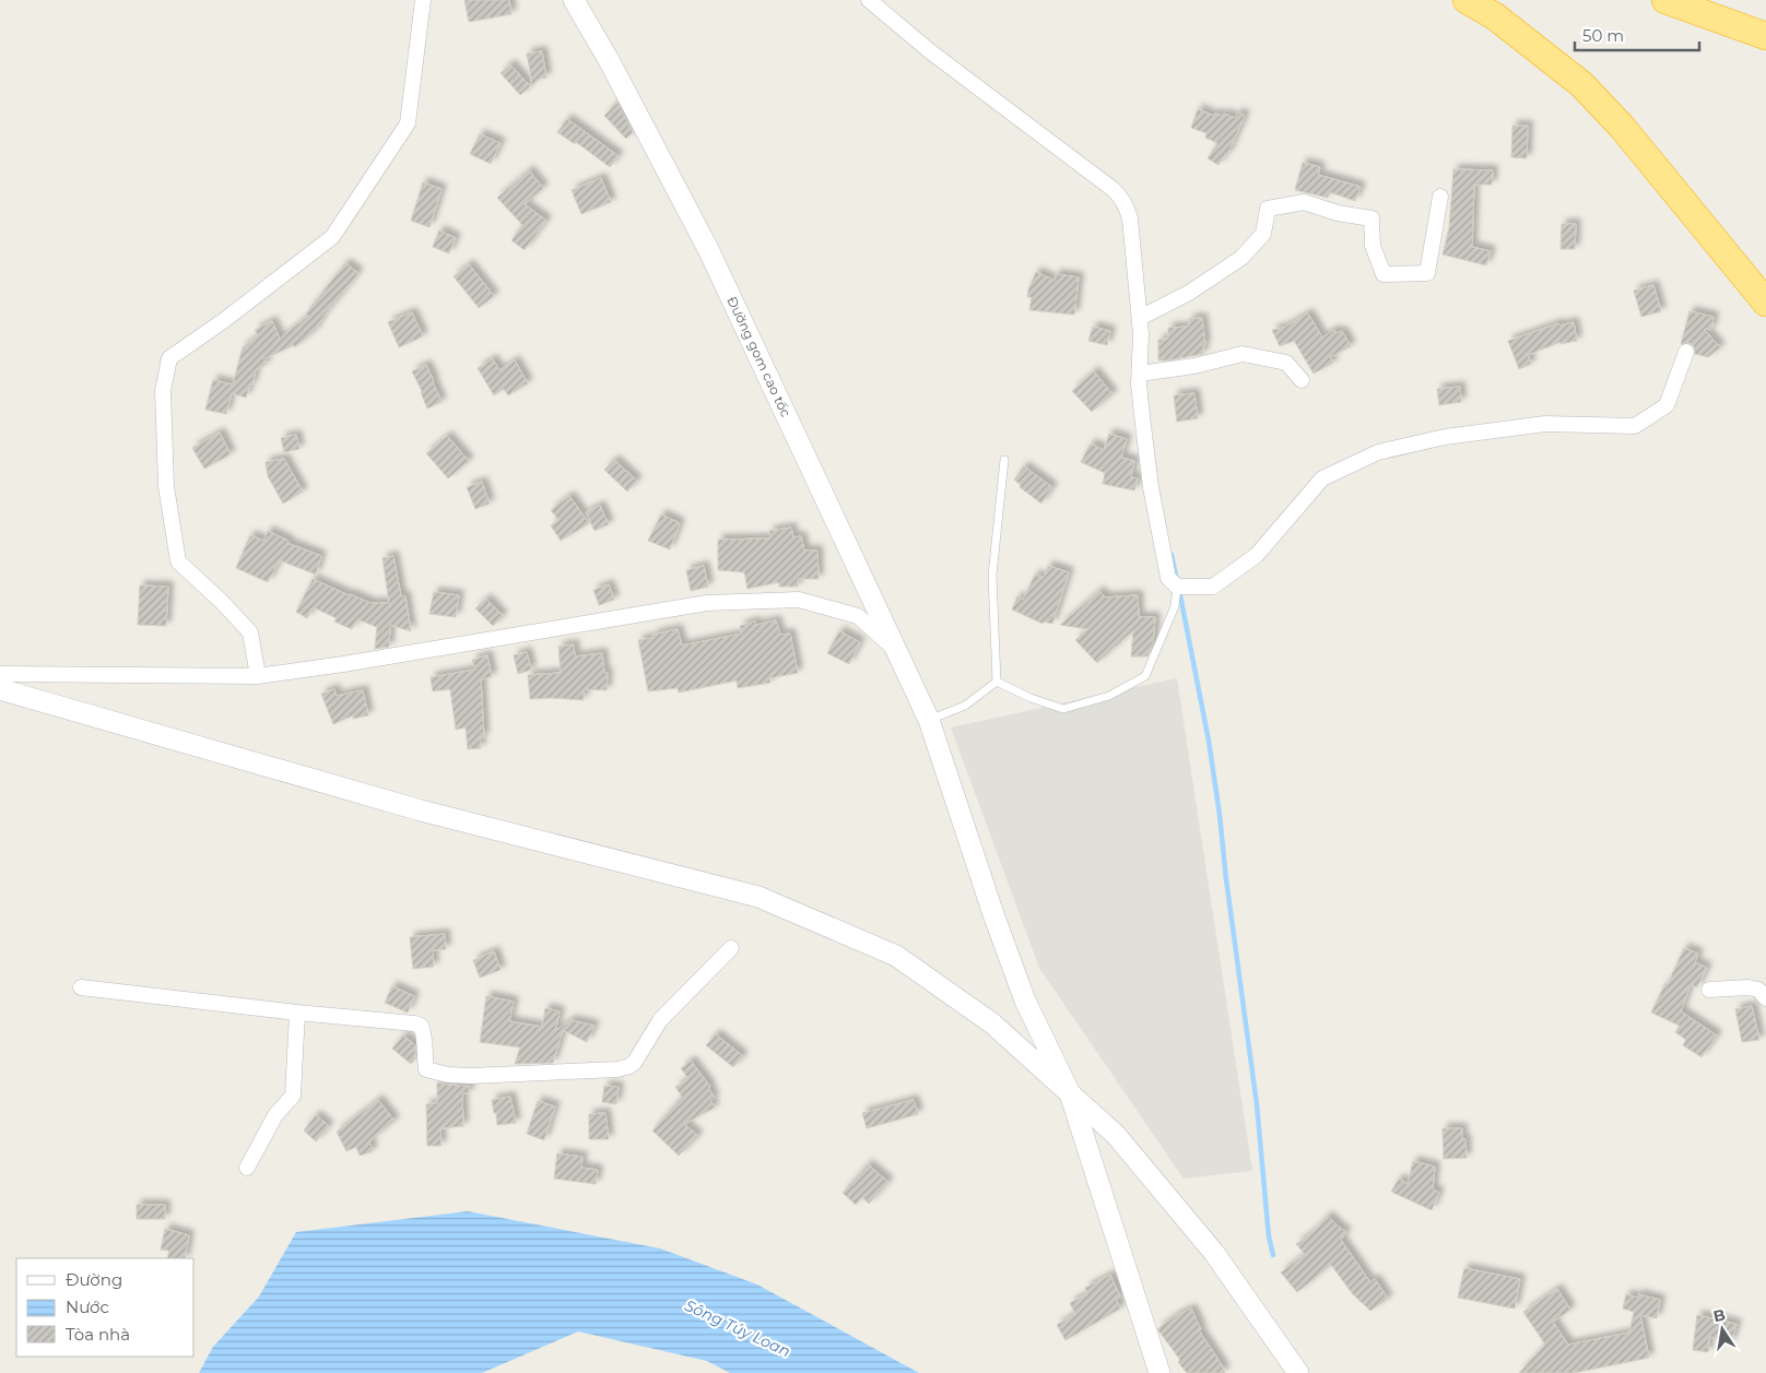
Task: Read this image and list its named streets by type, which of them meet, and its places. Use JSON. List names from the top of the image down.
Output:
{
  "streets": {
    "main road": ["Đường gom cao tốc"]
  },
  "water": ["Sông Túy Loan"],
  "legend": ["Đường", "Nước", "Tòa nhà"],
  "scale_bar": "50 m",
  "north": "top"
}
